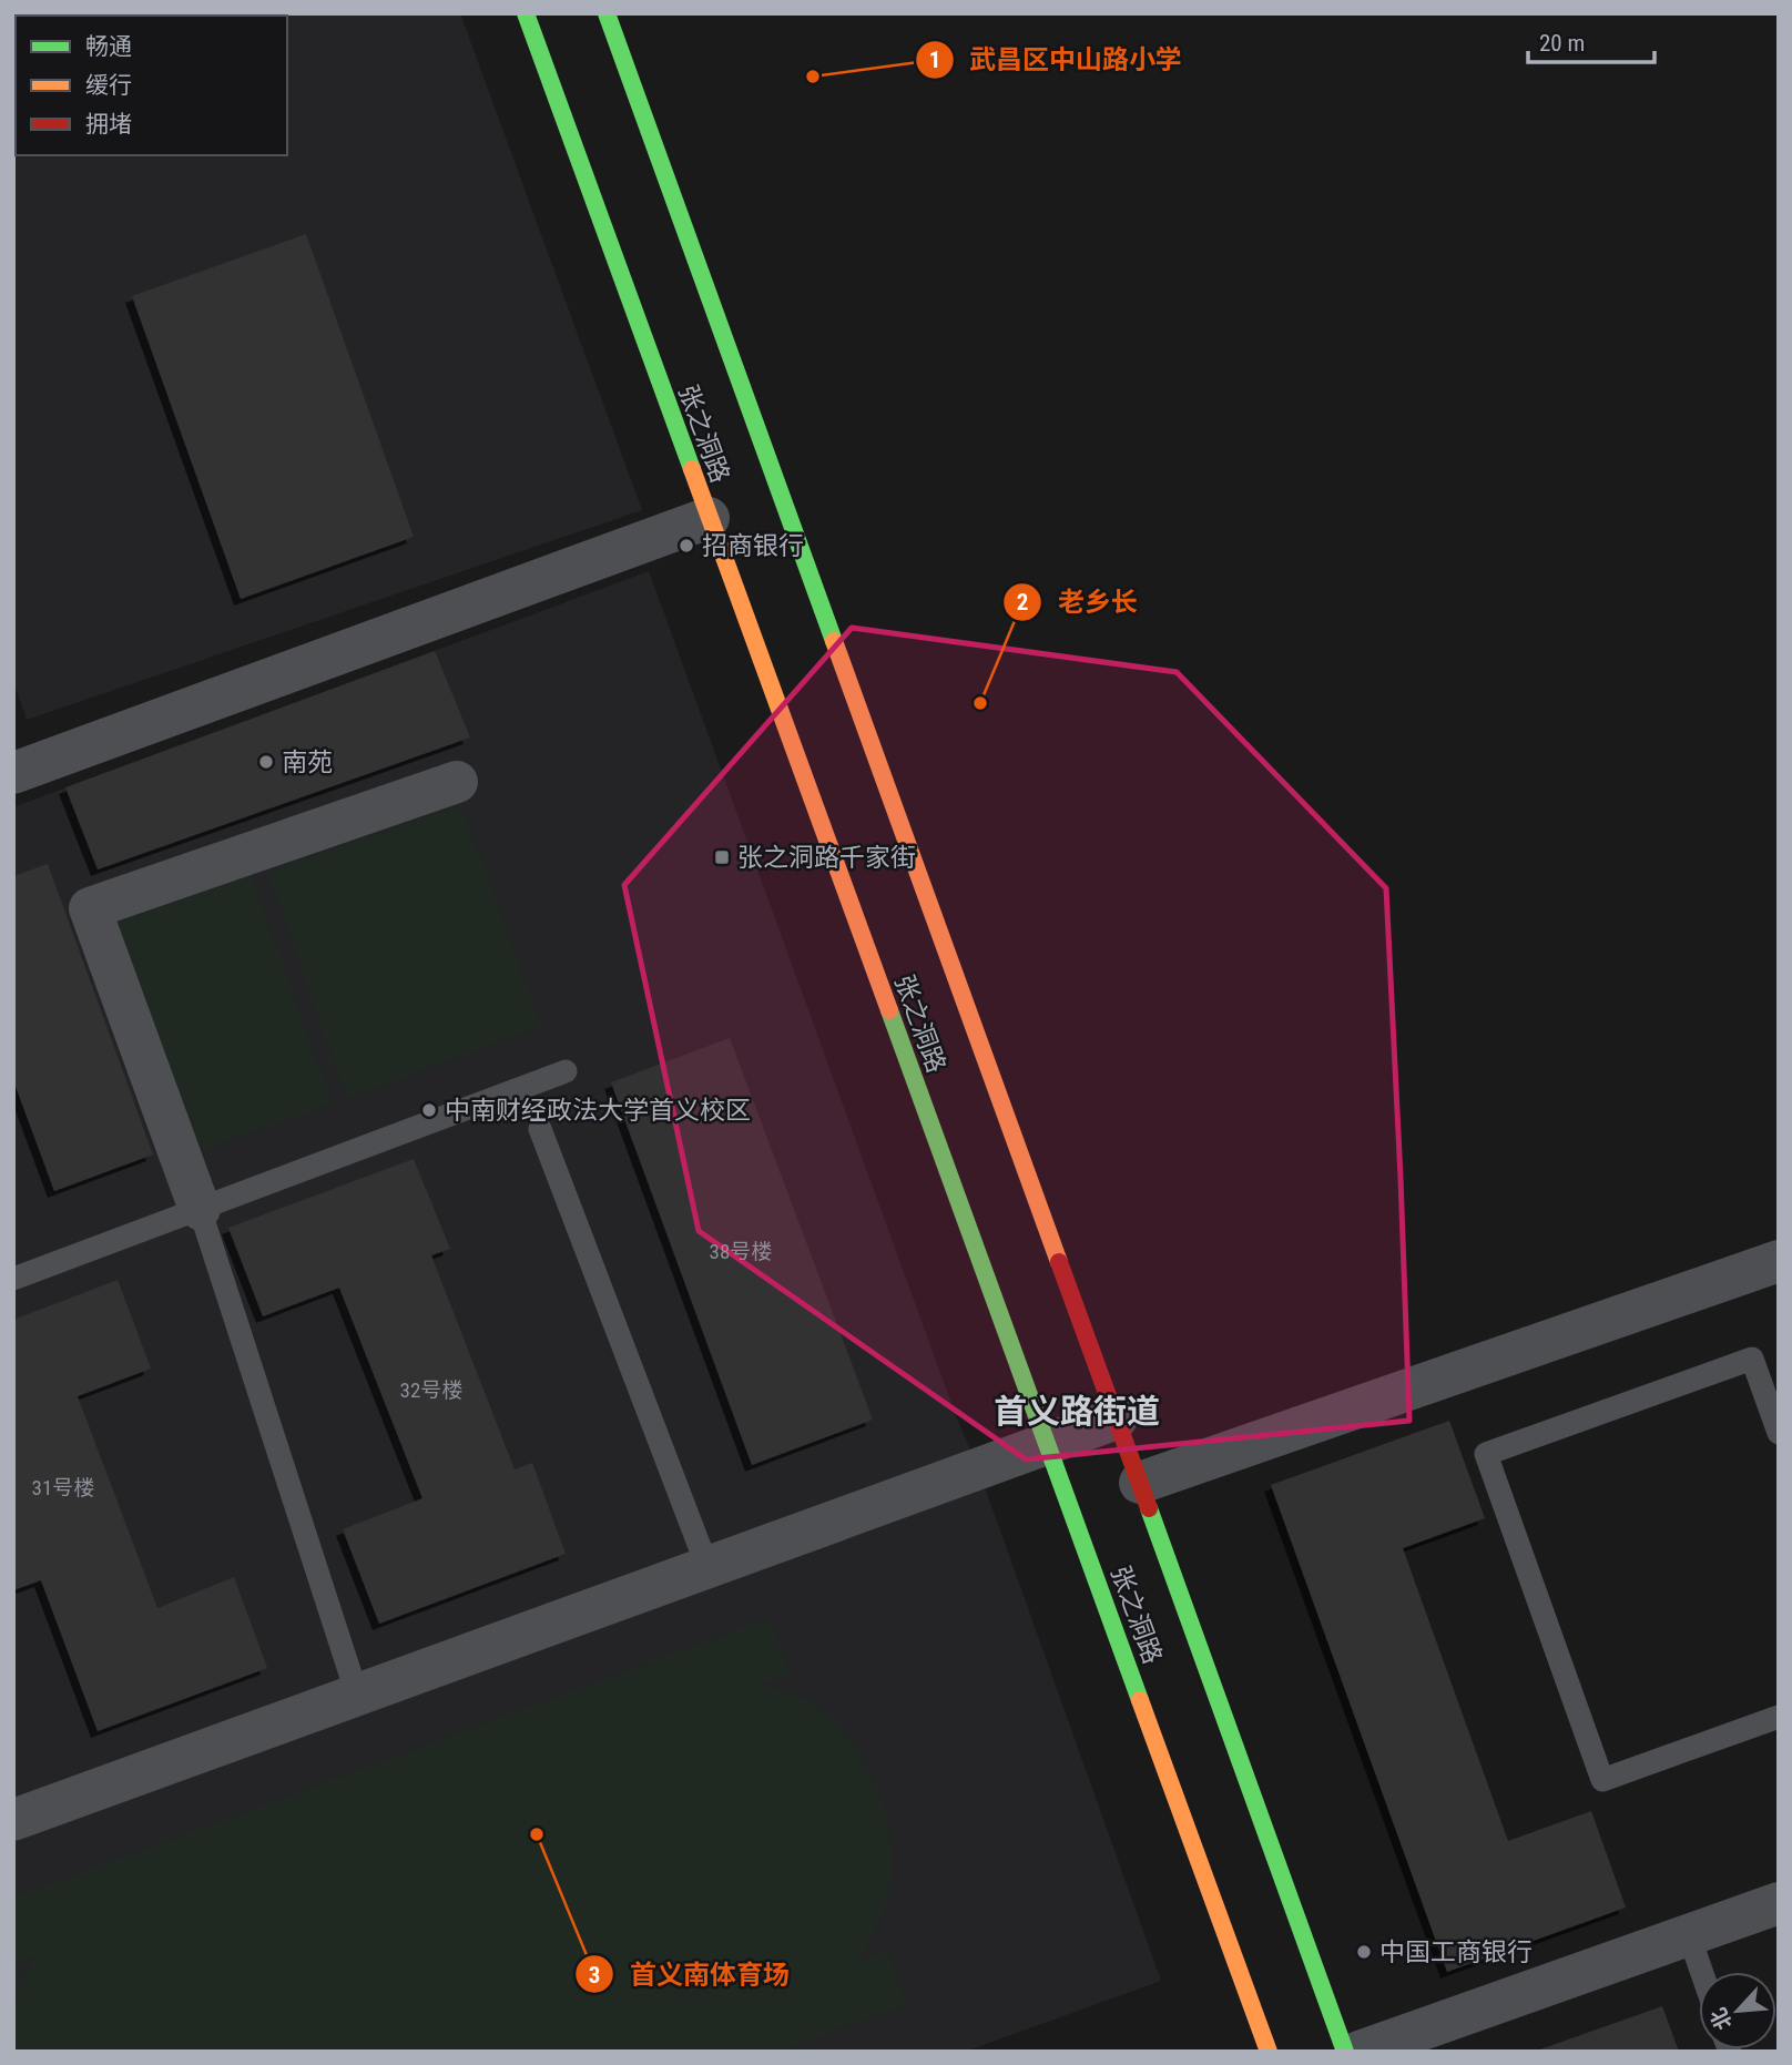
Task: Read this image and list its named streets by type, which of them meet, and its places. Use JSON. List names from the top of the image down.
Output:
{
  "streets": {
    "main road": ["张之洞路"]
  },
  "districts": ["首义路街道"],
  "places": {
    "other": [
      "武昌区中山路小学",
      "招商银行",
      "老乡长",
      "南苑",
      "中南财经政法大学首义校区",
      "首义南体育场",
      "中国工商银行"
    ],
    "transit": ["张之洞路千家街"]
  },
  "house_numbers": ["38号楼", "32号楼", "31号楼"],
  "legend": ["畅通", "缓行", "拥堵"],
  "scale_bar": "20 m",
  "north": "bottom left"
}
